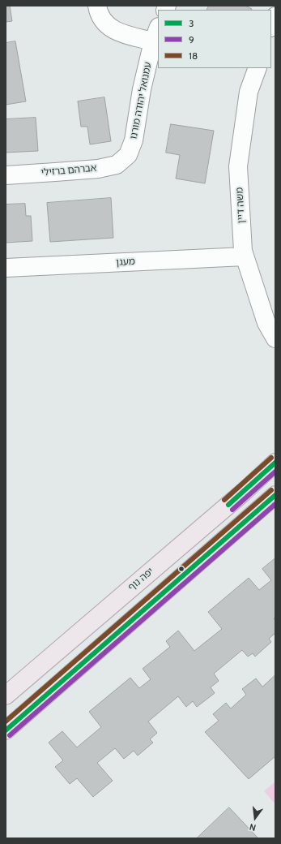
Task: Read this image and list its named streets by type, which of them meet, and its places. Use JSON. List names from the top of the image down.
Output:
{
  "streets": {
    "main road": ["יפה נוף"],
    "street": [
      "עמנואל יהודה מורנו",
      "אברהם ברזילי",
      "משה דיין",
      "מעגן"
    ]
  },
  "crossings": [
    ["עמנואל יהודה מורנו", "אברהם ברזילי"],
    ["משה דיין", "מעגן"]
  ],
  "lines": ["transit line 18", "transit line 3", "transit line 9"],
  "legend": ["3", "9", "18"],
  "north": "bottom"
}
